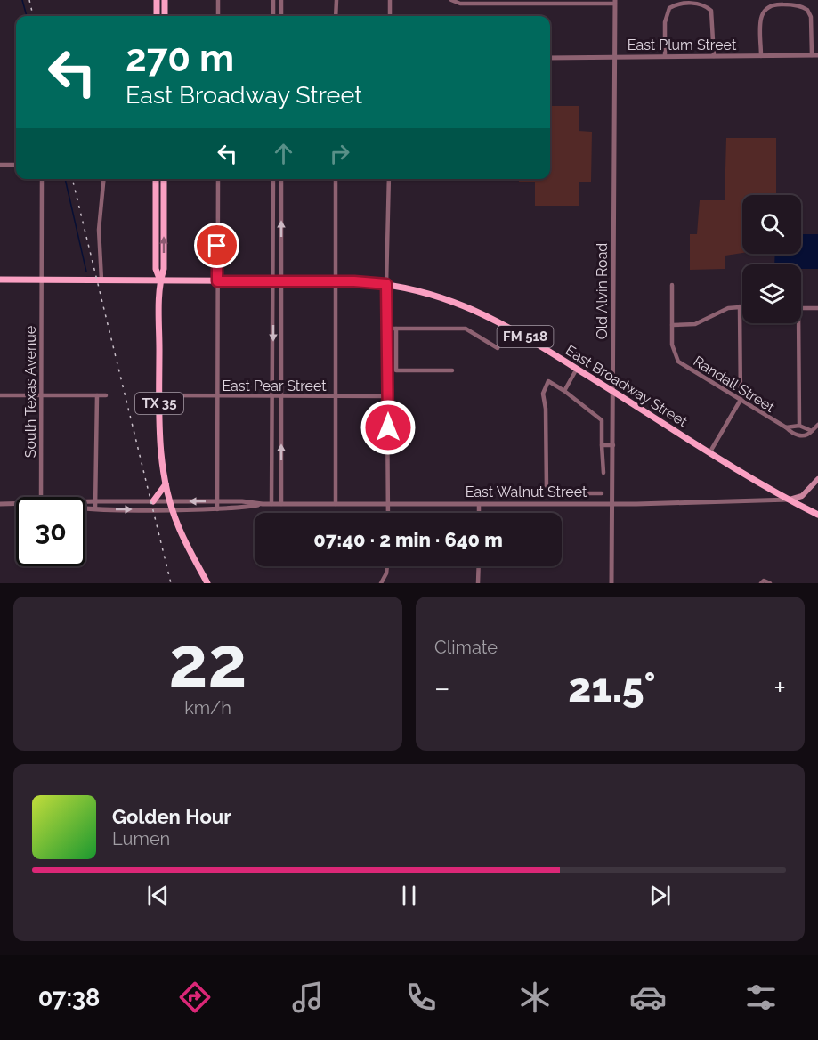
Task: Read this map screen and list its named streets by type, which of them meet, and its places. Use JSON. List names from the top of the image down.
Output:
{
  "streets": {
    "main road": ["FM 518", "East Broadway Street", "TX 35"],
    "street": [
      "East Plum Street",
      "Old Alvin Road",
      "Randall Street",
      "East Pear Street",
      "South Texas Avenue",
      "East Walnut Street"
    ]
  },
  "crossings": [
    ["East Plum Street", "Old Alvin Road"],
    ["Old Alvin Road", "East Broadway Street"],
    ["Old Alvin Road", "East Walnut Street"],
    ["FM 518", "East Broadway Street"],
    ["FM 518", "South Texas Avenue"],
    ["FM 518", "TX 35"],
    ["East Pear Street", "TX 35"],
    ["East Broadway Street", "TX 35"],
    ["East Broadway Street", "East Walnut Street"],
    ["TX 35", "East Walnut Street"]
  ],
  "page": {
    "turn": ["270 m", "East Broadway Street"],
    "limit": "30",
    "trip": "07:40 · 2 min · 640 m",
    "tile": [
      ["22", "km/h"],
      "Climate"
    ],
    "heat": ["−", "21.5°", "+"],
    "song": ["Golden Hour", "Lumen"],
    "tabs": "07:38"
  }
}
